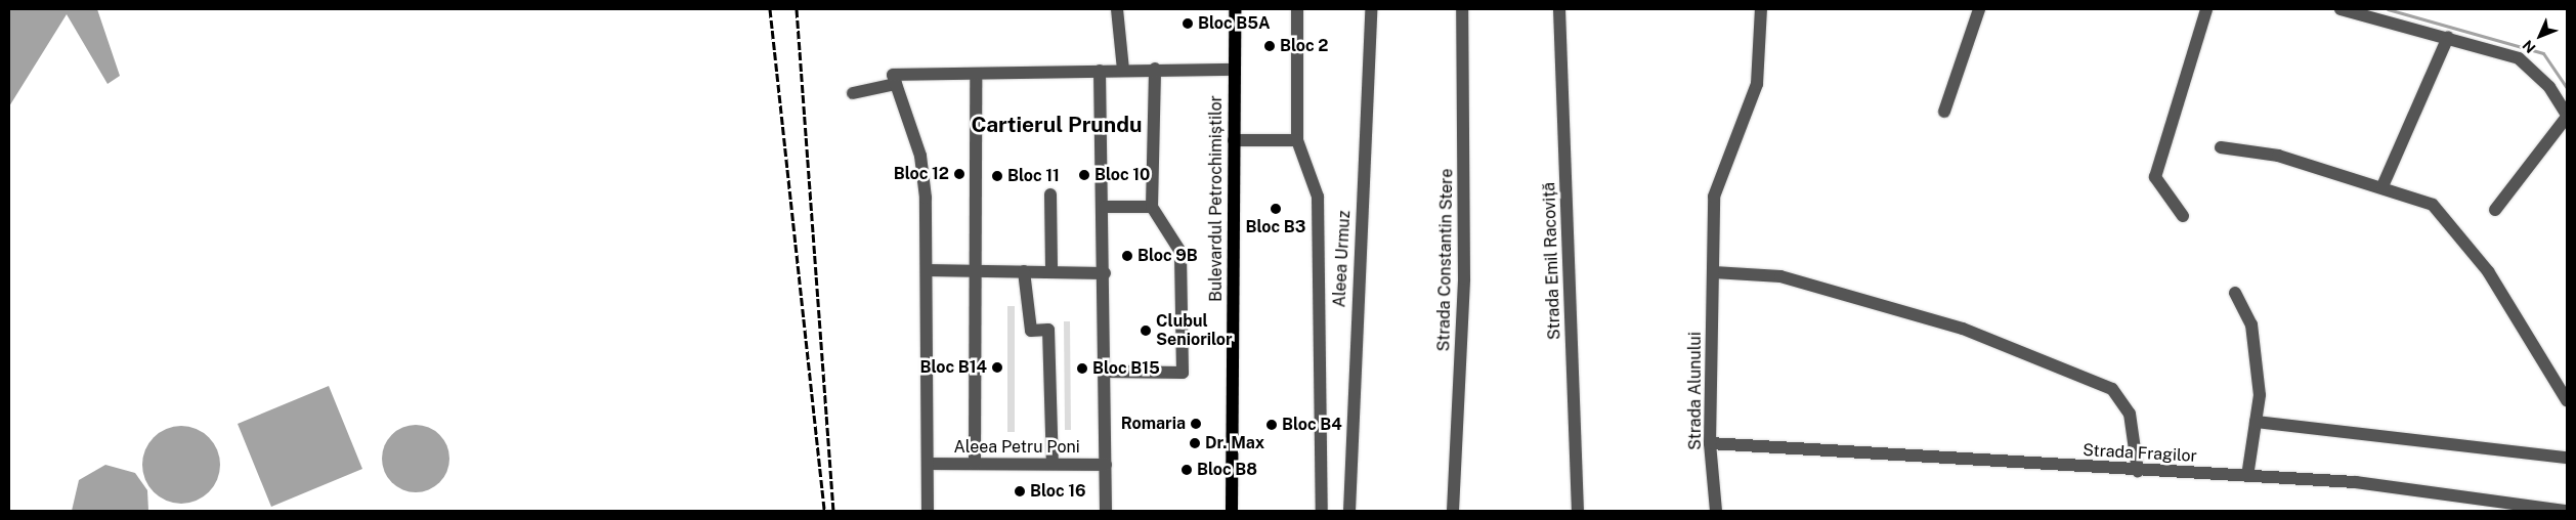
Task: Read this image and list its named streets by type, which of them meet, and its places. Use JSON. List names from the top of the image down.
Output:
{
  "streets": {
    "main road": ["Bulevardul Petrochimiștilor"],
    "street": [
      "Aleea Urmuz",
      "Strada Constantin Stere",
      "Strada Emil Racoviță",
      "Strada Alunului",
      "Aleea Petru Poni",
      "Strada Fragilor"
    ]
  },
  "crossings": [
    ["Strada Alunului", "Strada Fragilor"]
  ],
  "districts": ["Cartierul Prundu"],
  "places": [
    "Bloc B5A",
    "Bloc 2",
    "Bloc 12",
    "Bloc 10",
    "Bloc 11",
    "Bloc B3",
    "Bloc 9B",
    "Clubul Seniorilor",
    "Bloc B14",
    "Bloc B15",
    "Romaria",
    "Bloc B4",
    "Dr. Max",
    "Bloc B8",
    "Bloc 16"
  ],
  "north": "bottom left"
}
